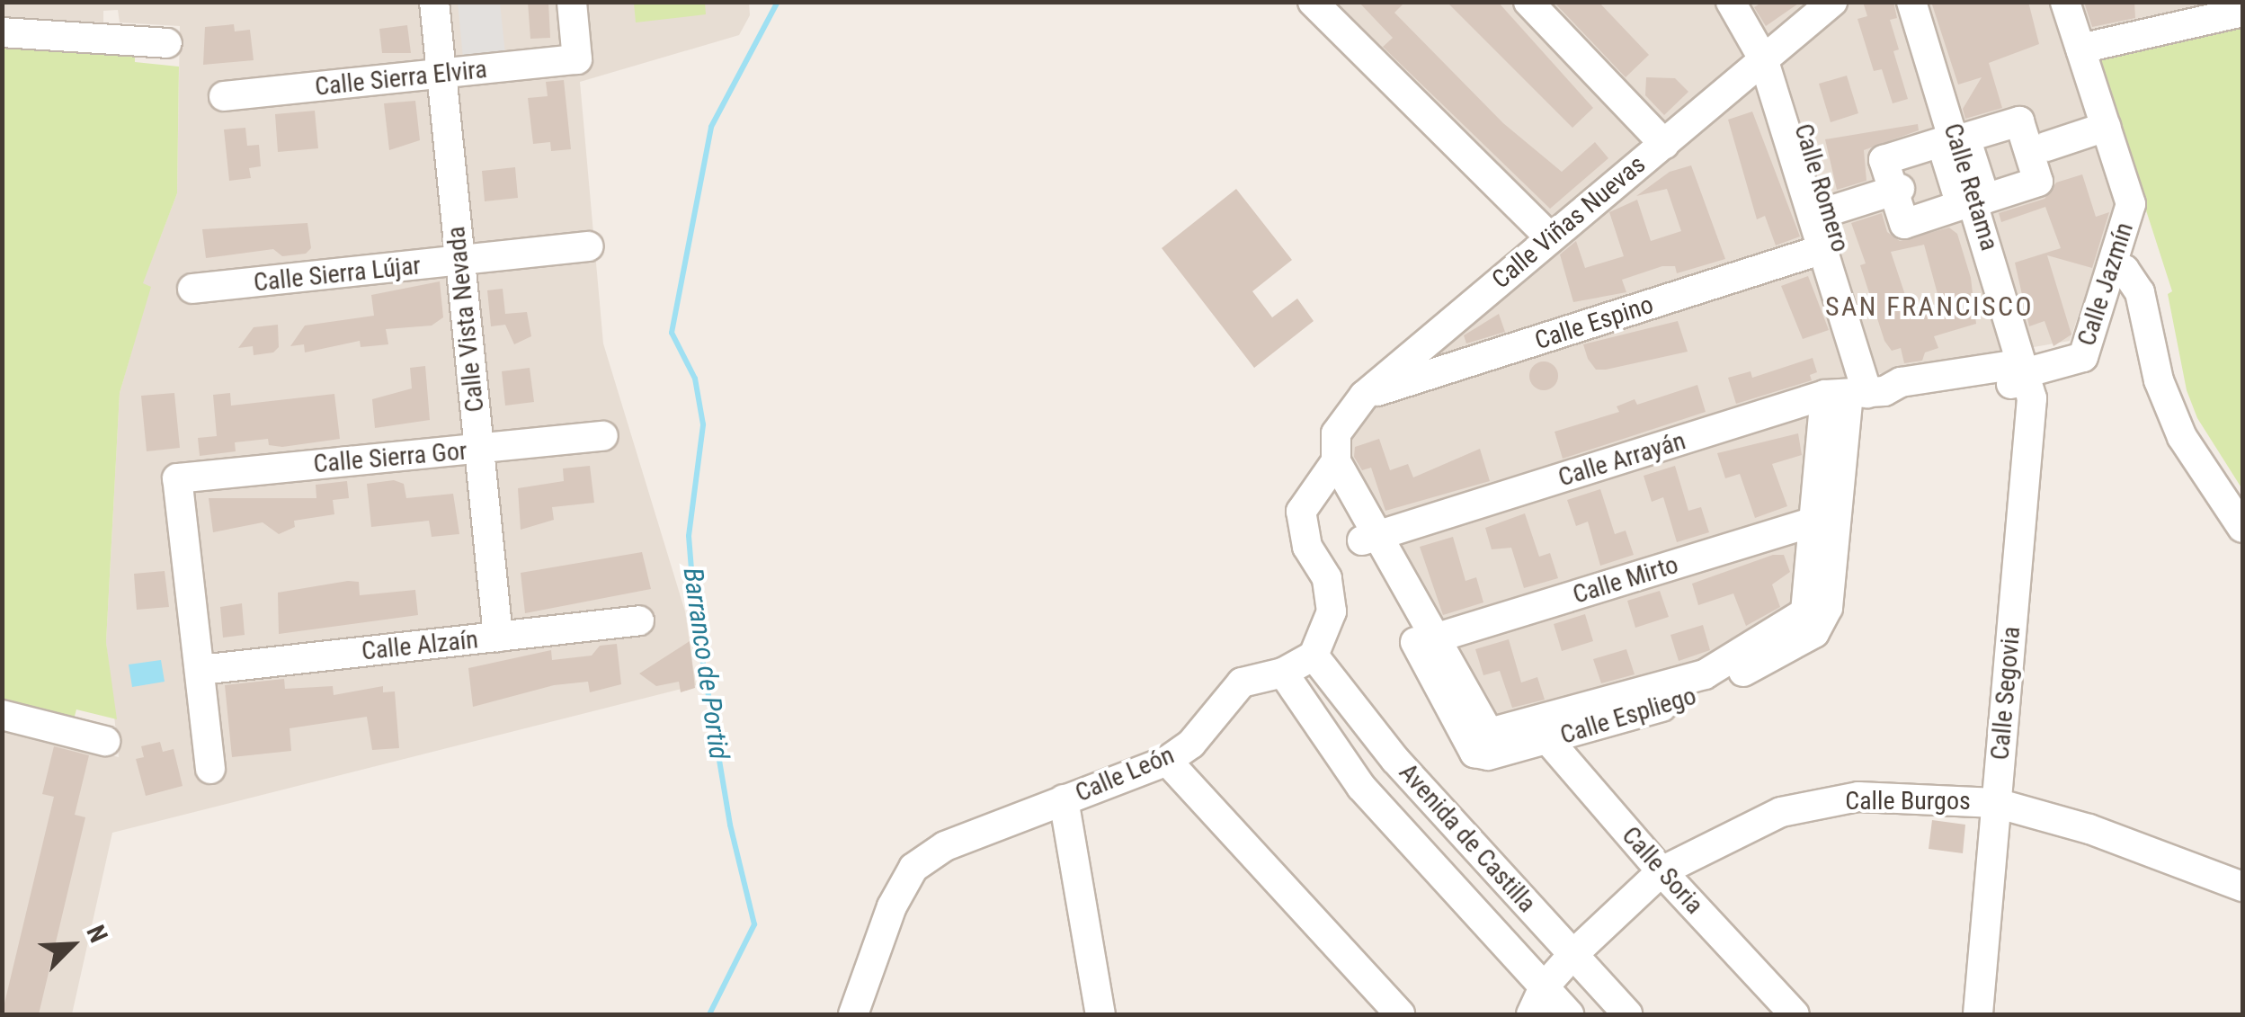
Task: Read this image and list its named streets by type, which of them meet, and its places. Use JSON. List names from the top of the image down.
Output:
{
  "streets": {
    "street": [
      "Calle Sierra Elvira",
      "Calle Retama",
      "Calle Romero",
      "Calle Viñas Nuevas",
      "Calle Sierra Lújar",
      "Calle Jazmín",
      "Calle Vista Nevada",
      "Calle Espino",
      "Calle Sierra Gor",
      "Calle Arrayán",
      "Calle Mirto",
      "Calle Alzaín",
      "Calle Segovia",
      "Calle Espliego",
      "Calle León",
      "Calle Burgos",
      "Avenida de Castilla",
      "Calle Soria"
    ]
  },
  "crossings": [
    ["Calle Sierra Elvira", "Calle Vista Nevada"],
    ["Calle Retama", "Calle Jazmín"],
    ["Calle Retama", "Calle Segovia"],
    ["Calle Romero", "Calle Viñas Nuevas"],
    ["Calle Romero", "Calle Jazmín"],
    ["Calle Romero", "Calle Espino"],
    ["Calle Romero", "Calle Arrayán"],
    ["Calle Romero", "Calle Espliego"],
    ["Calle Viñas Nuevas", "Calle Espino"],
    ["Calle Sierra Lújar", "Calle Vista Nevada"],
    ["Calle Jazmín", "Calle Arrayán"],
    ["Calle Jazmín", "Calle Segovia"],
    ["Calle Jazmín", "Calle Espliego"],
    ["Calle Vista Nevada", "Calle Sierra Gor"],
    ["Calle Vista Nevada", "Calle Alzaín"],
    ["Calle Sierra Gor", "Calle Alzaín"],
    ["Calle Arrayán", "Calle Espliego"],
    ["Calle Mirto", "Calle Espliego"],
    ["Calle Segovia", "Calle Burgos"],
    ["Calle Espliego", "Calle Soria"],
    ["Calle León", "Avenida de Castilla"],
    ["Calle Burgos", "Avenida de Castilla"],
    ["Calle Burgos", "Calle Soria"]
  ],
  "districts": ["SAN FRANCISCO"],
  "water": ["Barranco de Portid"],
  "north": "top right"
}
